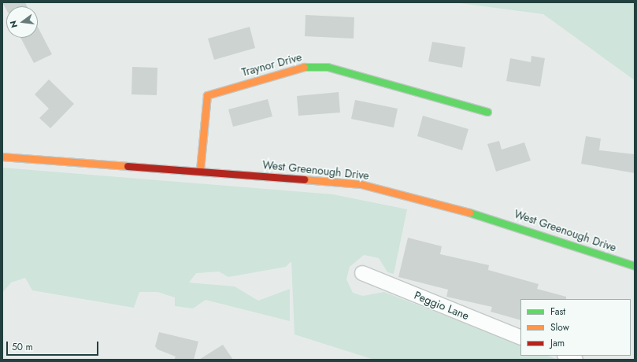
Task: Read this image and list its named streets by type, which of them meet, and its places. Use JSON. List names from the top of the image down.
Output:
{
  "streets": {
    "street": ["Traynor Drive", "West Greenough Drive", "Peggio Lane"]
  },
  "crossings": [
    ["Traynor Drive", "West Greenough Drive"]
  ],
  "legend": ["Fast", "Slow", "Jam"],
  "scale_bar": "50 m",
  "north": "left"
}
